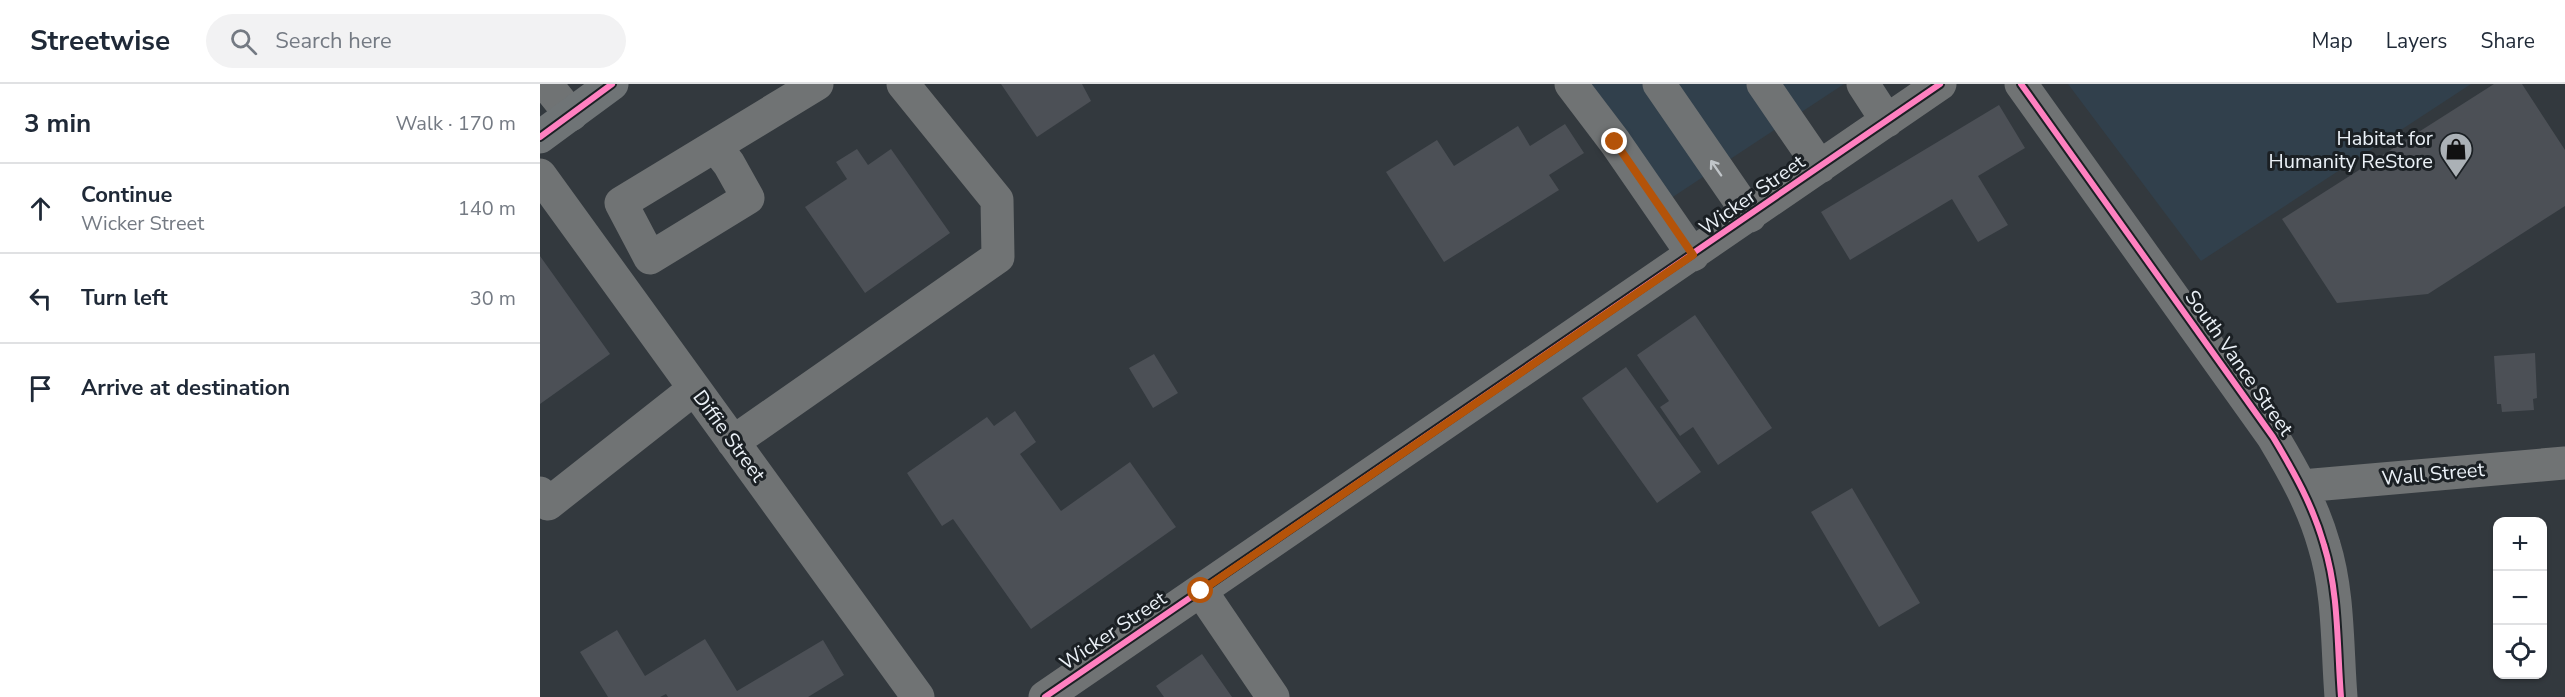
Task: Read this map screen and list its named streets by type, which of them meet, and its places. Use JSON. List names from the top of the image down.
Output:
{
  "streets": {
    "street": [
      "Wicker Street",
      "South Vance Street",
      "Diffie Street",
      "Wall Street"
    ]
  },
  "crossings": [
    ["South Vance Street", "Wall Street"]
  ],
  "places": {
    "shop": ["Habitat for Humanity ReStore"]
  },
  "page": {
    "header": "Streetwise",
    "search": "Search here",
    "nav": ["Map", "Layers", "Share"],
    "heading": ["3 min", "Walk · 170 m"],
    "list": [
      ["Continue", "Wicker Street", "140 m"],
      ["Turn left", "30 m"],
      "Arrive at destination"
    ],
    "map_buttons": ["+", "−"]
  }
}
